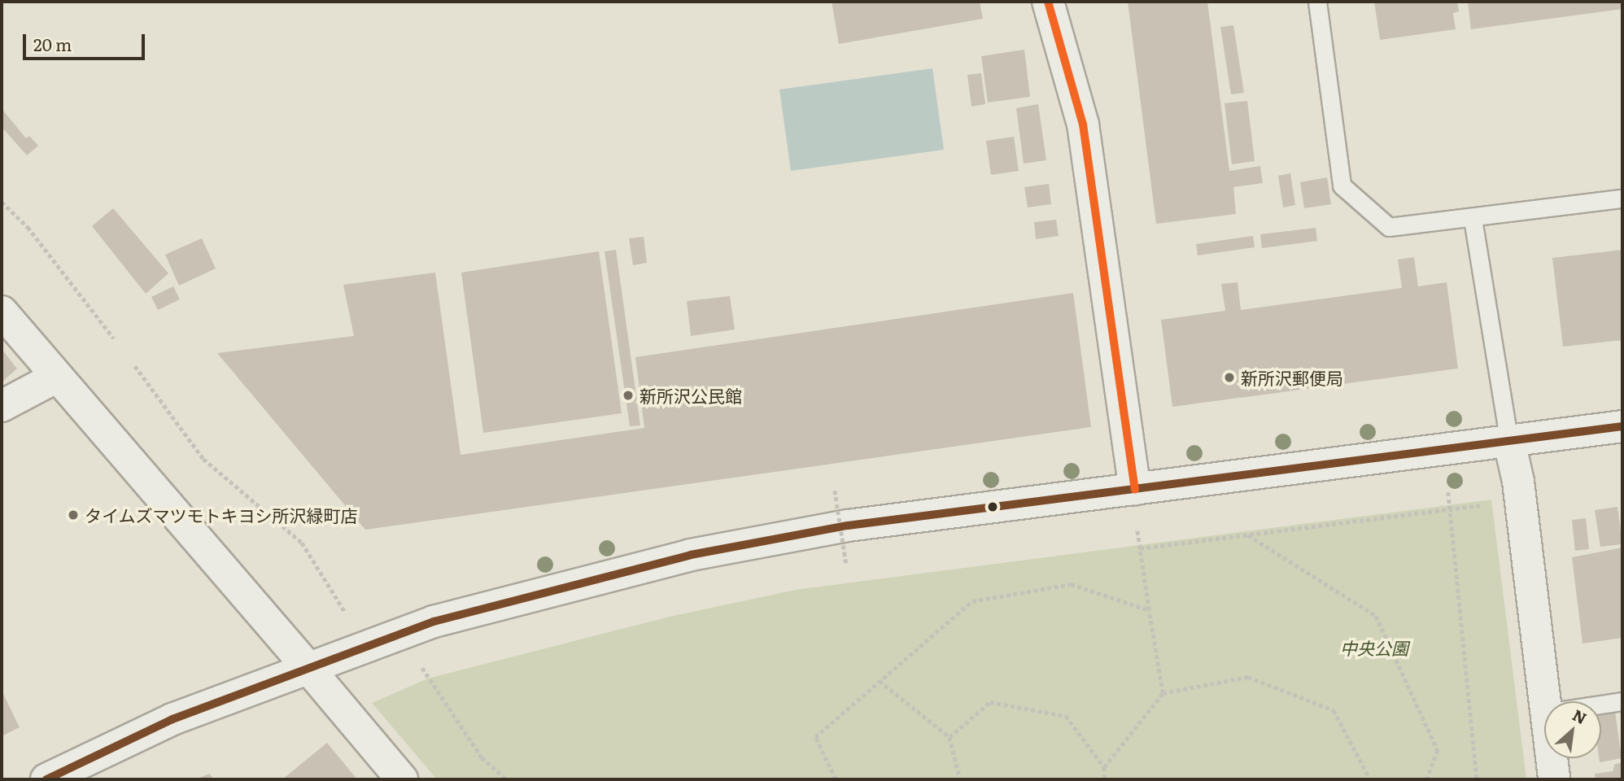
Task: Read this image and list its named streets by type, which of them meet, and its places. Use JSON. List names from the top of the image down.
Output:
{
  "parks": ["中央公園"],
  "places": ["新所沢郵便局", "新所沢公民館", "タイムズマツモトキヨシ所沢緑町店"],
  "scale_bar": "20 m",
  "north": "top right"
}
